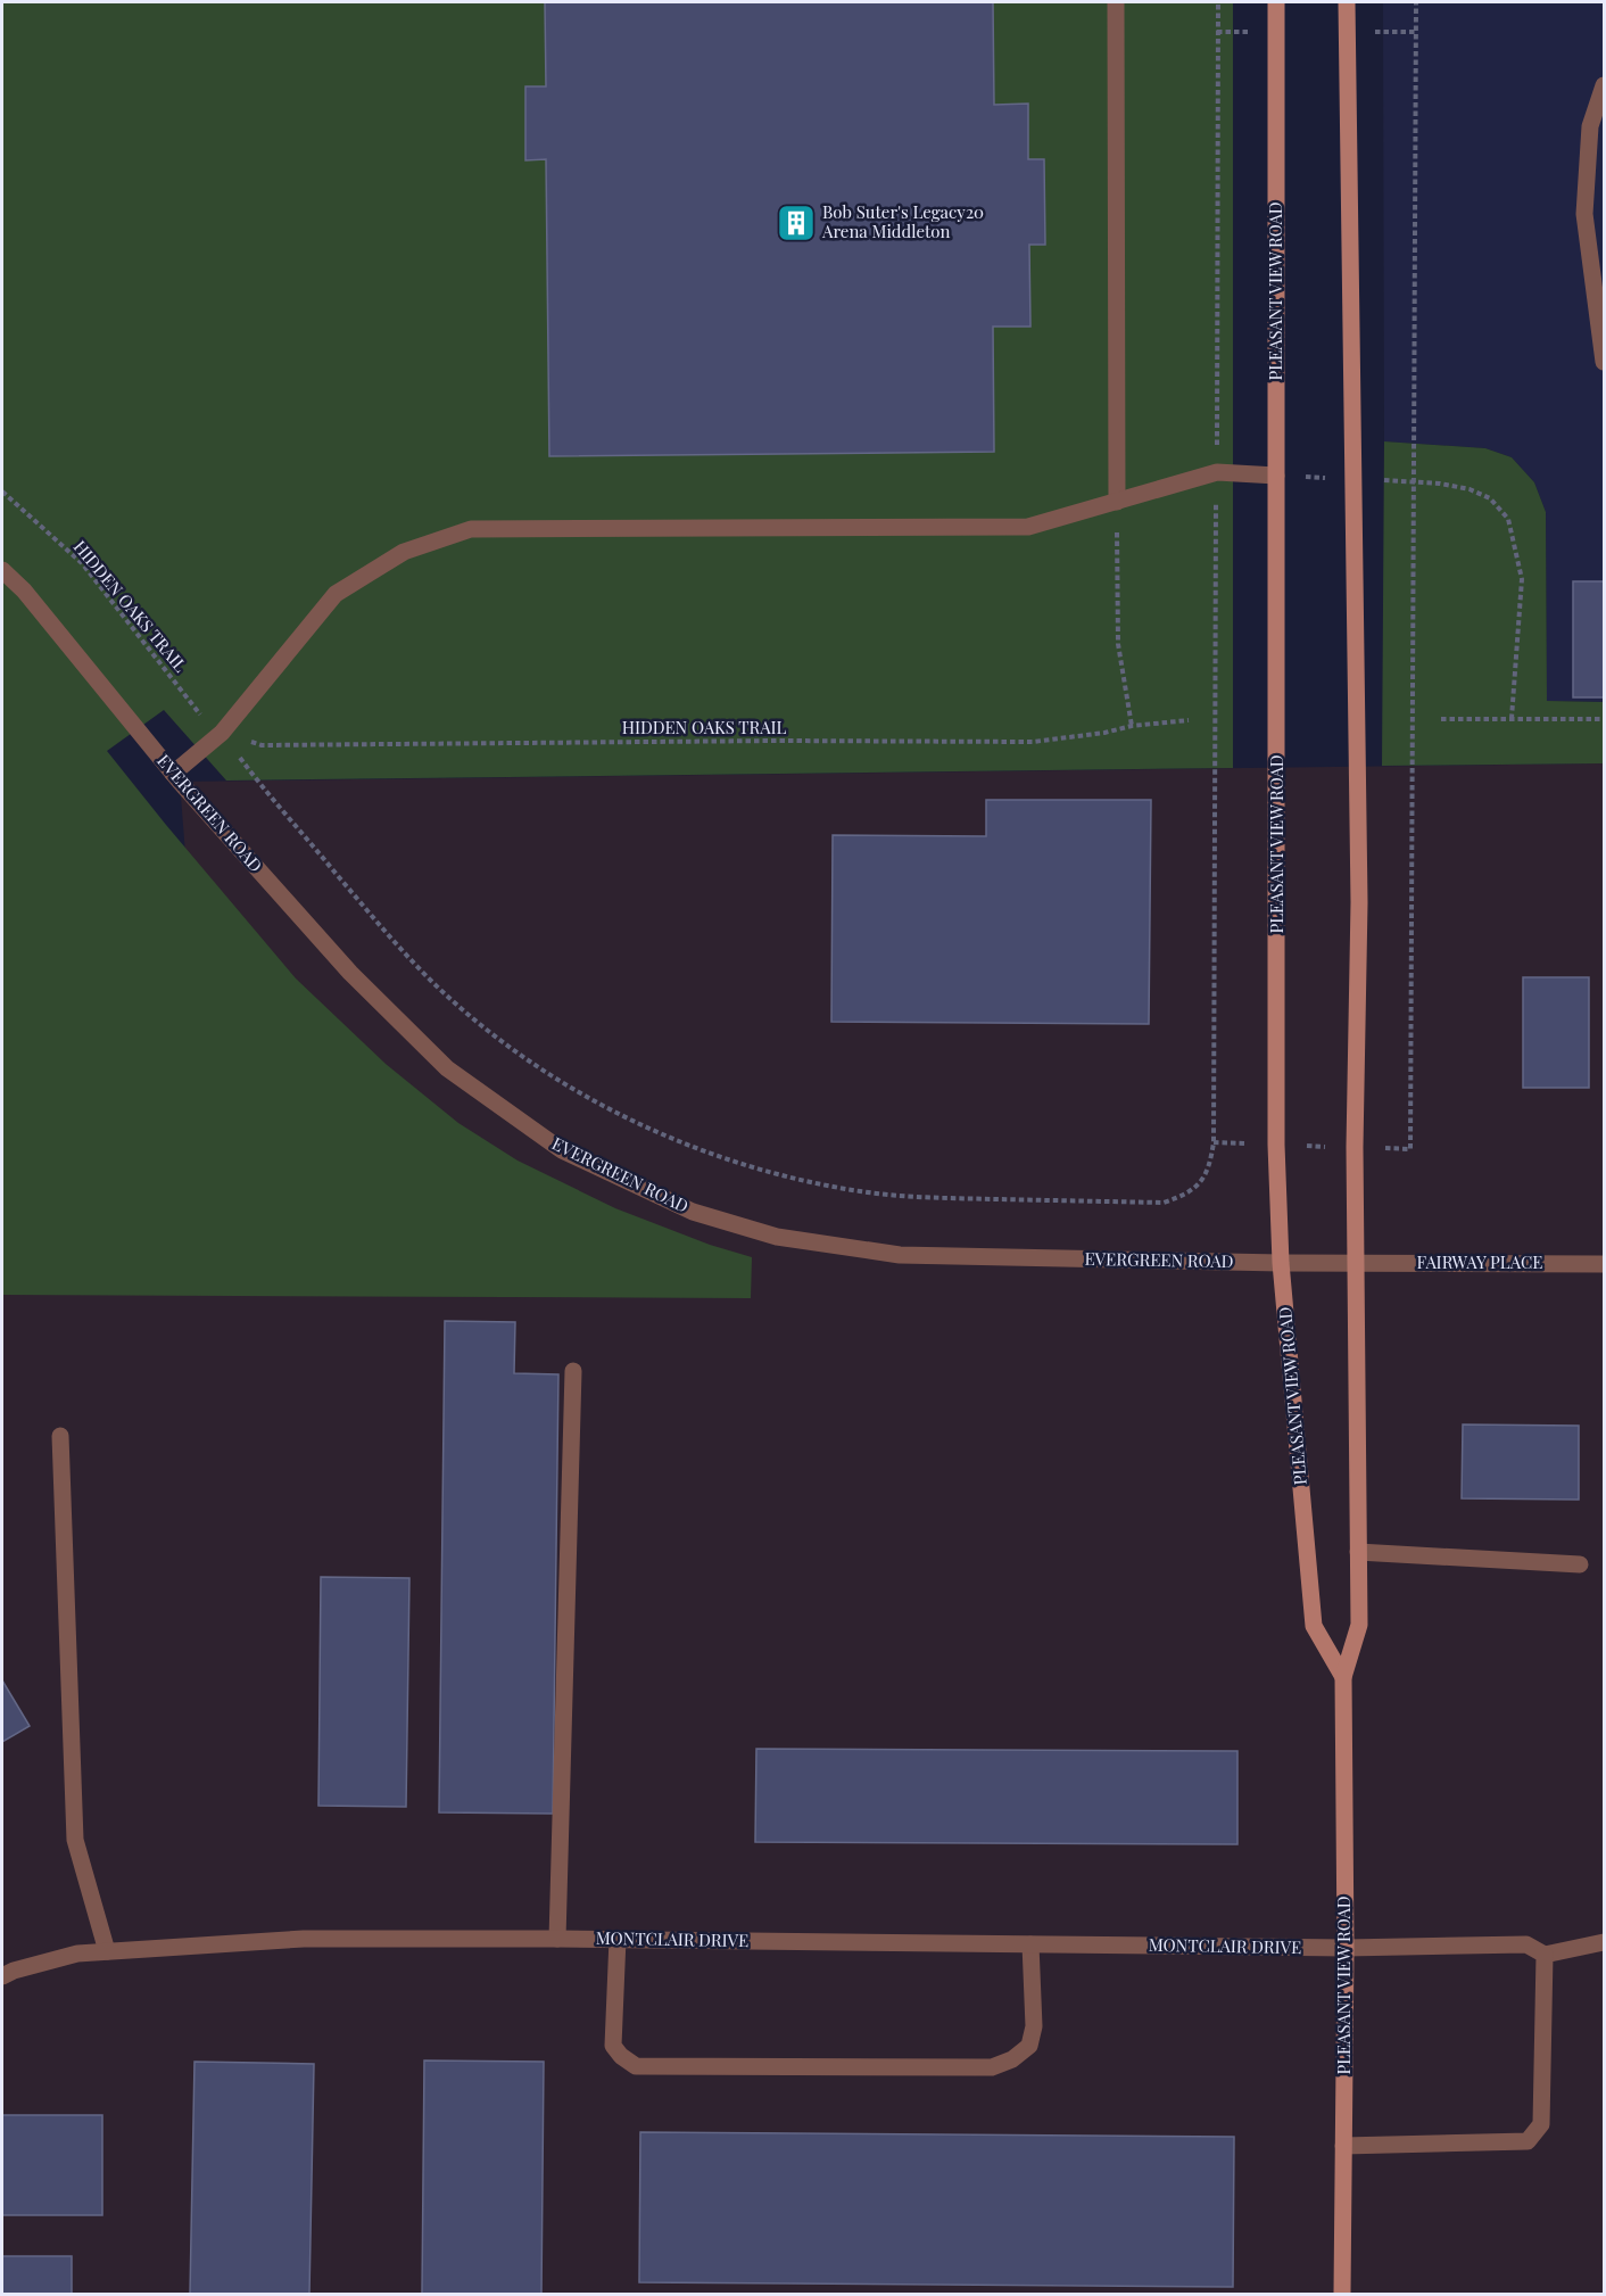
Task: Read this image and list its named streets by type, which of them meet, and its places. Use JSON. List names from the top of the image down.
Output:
{
  "streets": {
    "street": [
      "PLEASANT VIEW ROAD",
      "EVERGREEN ROAD",
      "FAIRWAY PLACE",
      "MONTCLAIR DRIVE"
    ],
    "path": ["HIDDEN OAKS TRAIL"]
  },
  "crossings": [
    ["PLEASANT VIEW ROAD", "EVERGREEN ROAD"],
    ["PLEASANT VIEW ROAD", "FAIRWAY PLACE"],
    ["PLEASANT VIEW ROAD", "MONTCLAIR DRIVE"],
    ["EVERGREEN ROAD", "FAIRWAY PLACE"]
  ],
  "places": {
    "building": ["Bob Suter's Legacy20 Arena Middleton"]
  }
}
